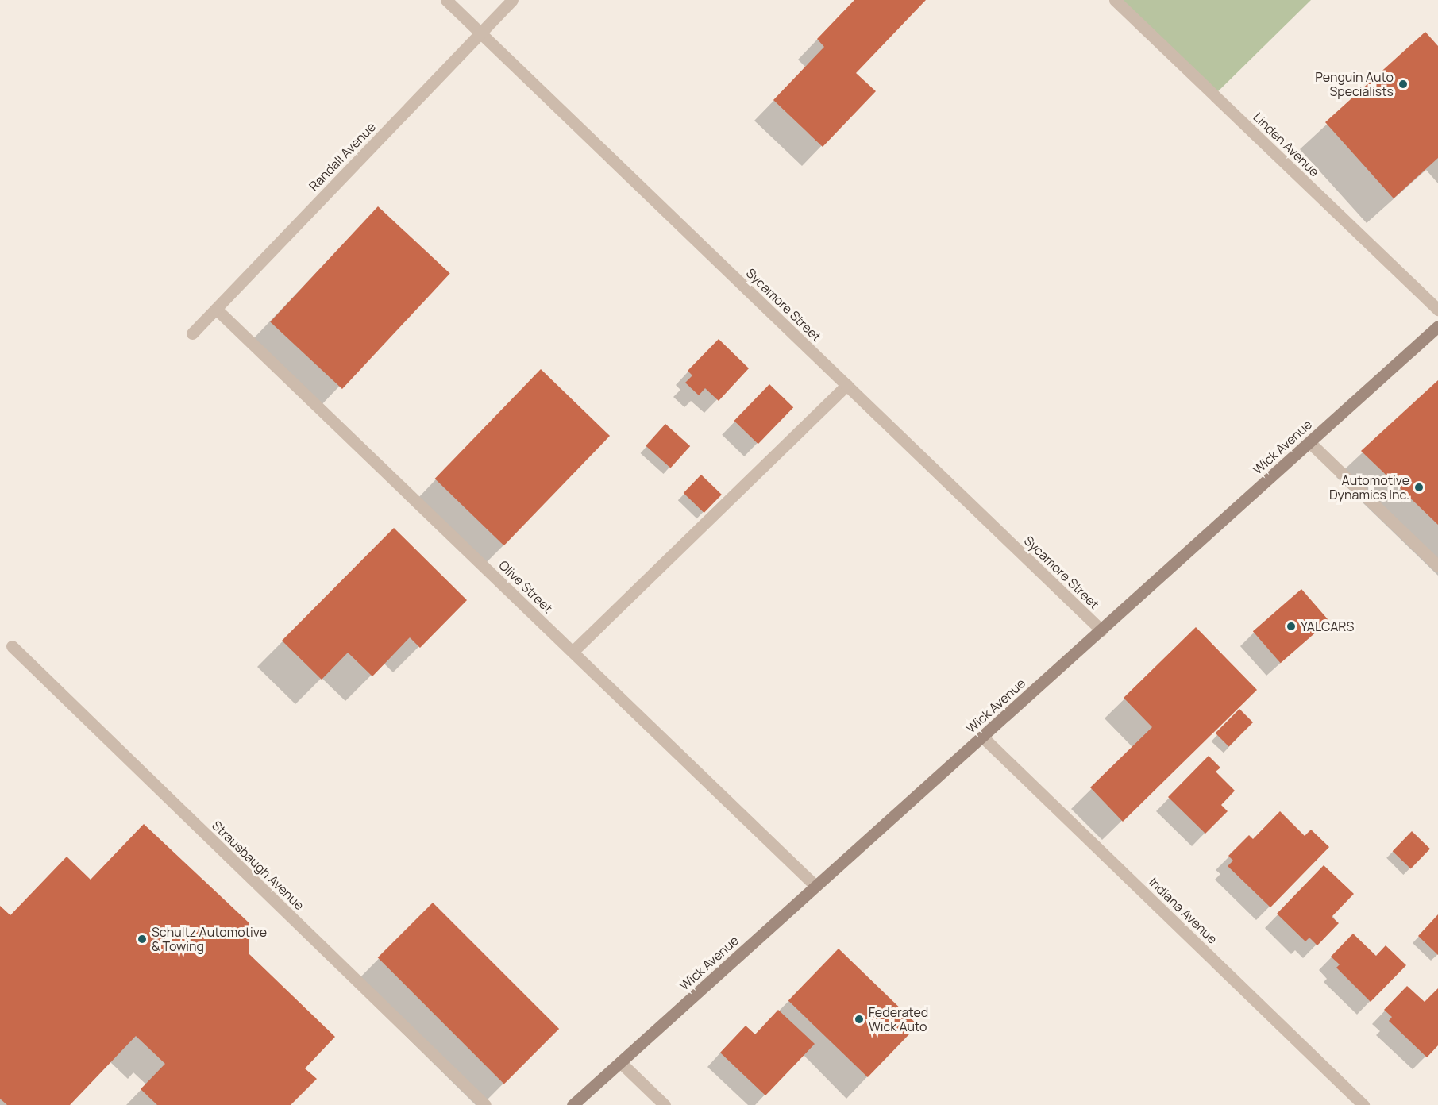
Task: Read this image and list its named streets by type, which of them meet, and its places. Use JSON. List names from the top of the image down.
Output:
{
  "streets": {
    "street": [
      "Linden Avenue",
      "Randall Avenue",
      "Sycamore Street",
      "Wick Avenue",
      "Olive Street",
      "Strausbaugh Avenue",
      "Indiana Avenue"
    ]
  },
  "crossings": [
    ["Randall Avenue", "Sycamore Street"],
    ["Randall Avenue", "Olive Street"],
    ["Sycamore Street", "Wick Avenue"],
    ["Wick Avenue", "Olive Street"],
    ["Wick Avenue", "Indiana Avenue"]
  ],
  "places": [
    "Penguin Auto Specialists",
    "Automotive Dynamics Inc.",
    "YALCARS",
    "Schultz Automotive & Towing",
    "Federated Wick Auto"
  ]
}
